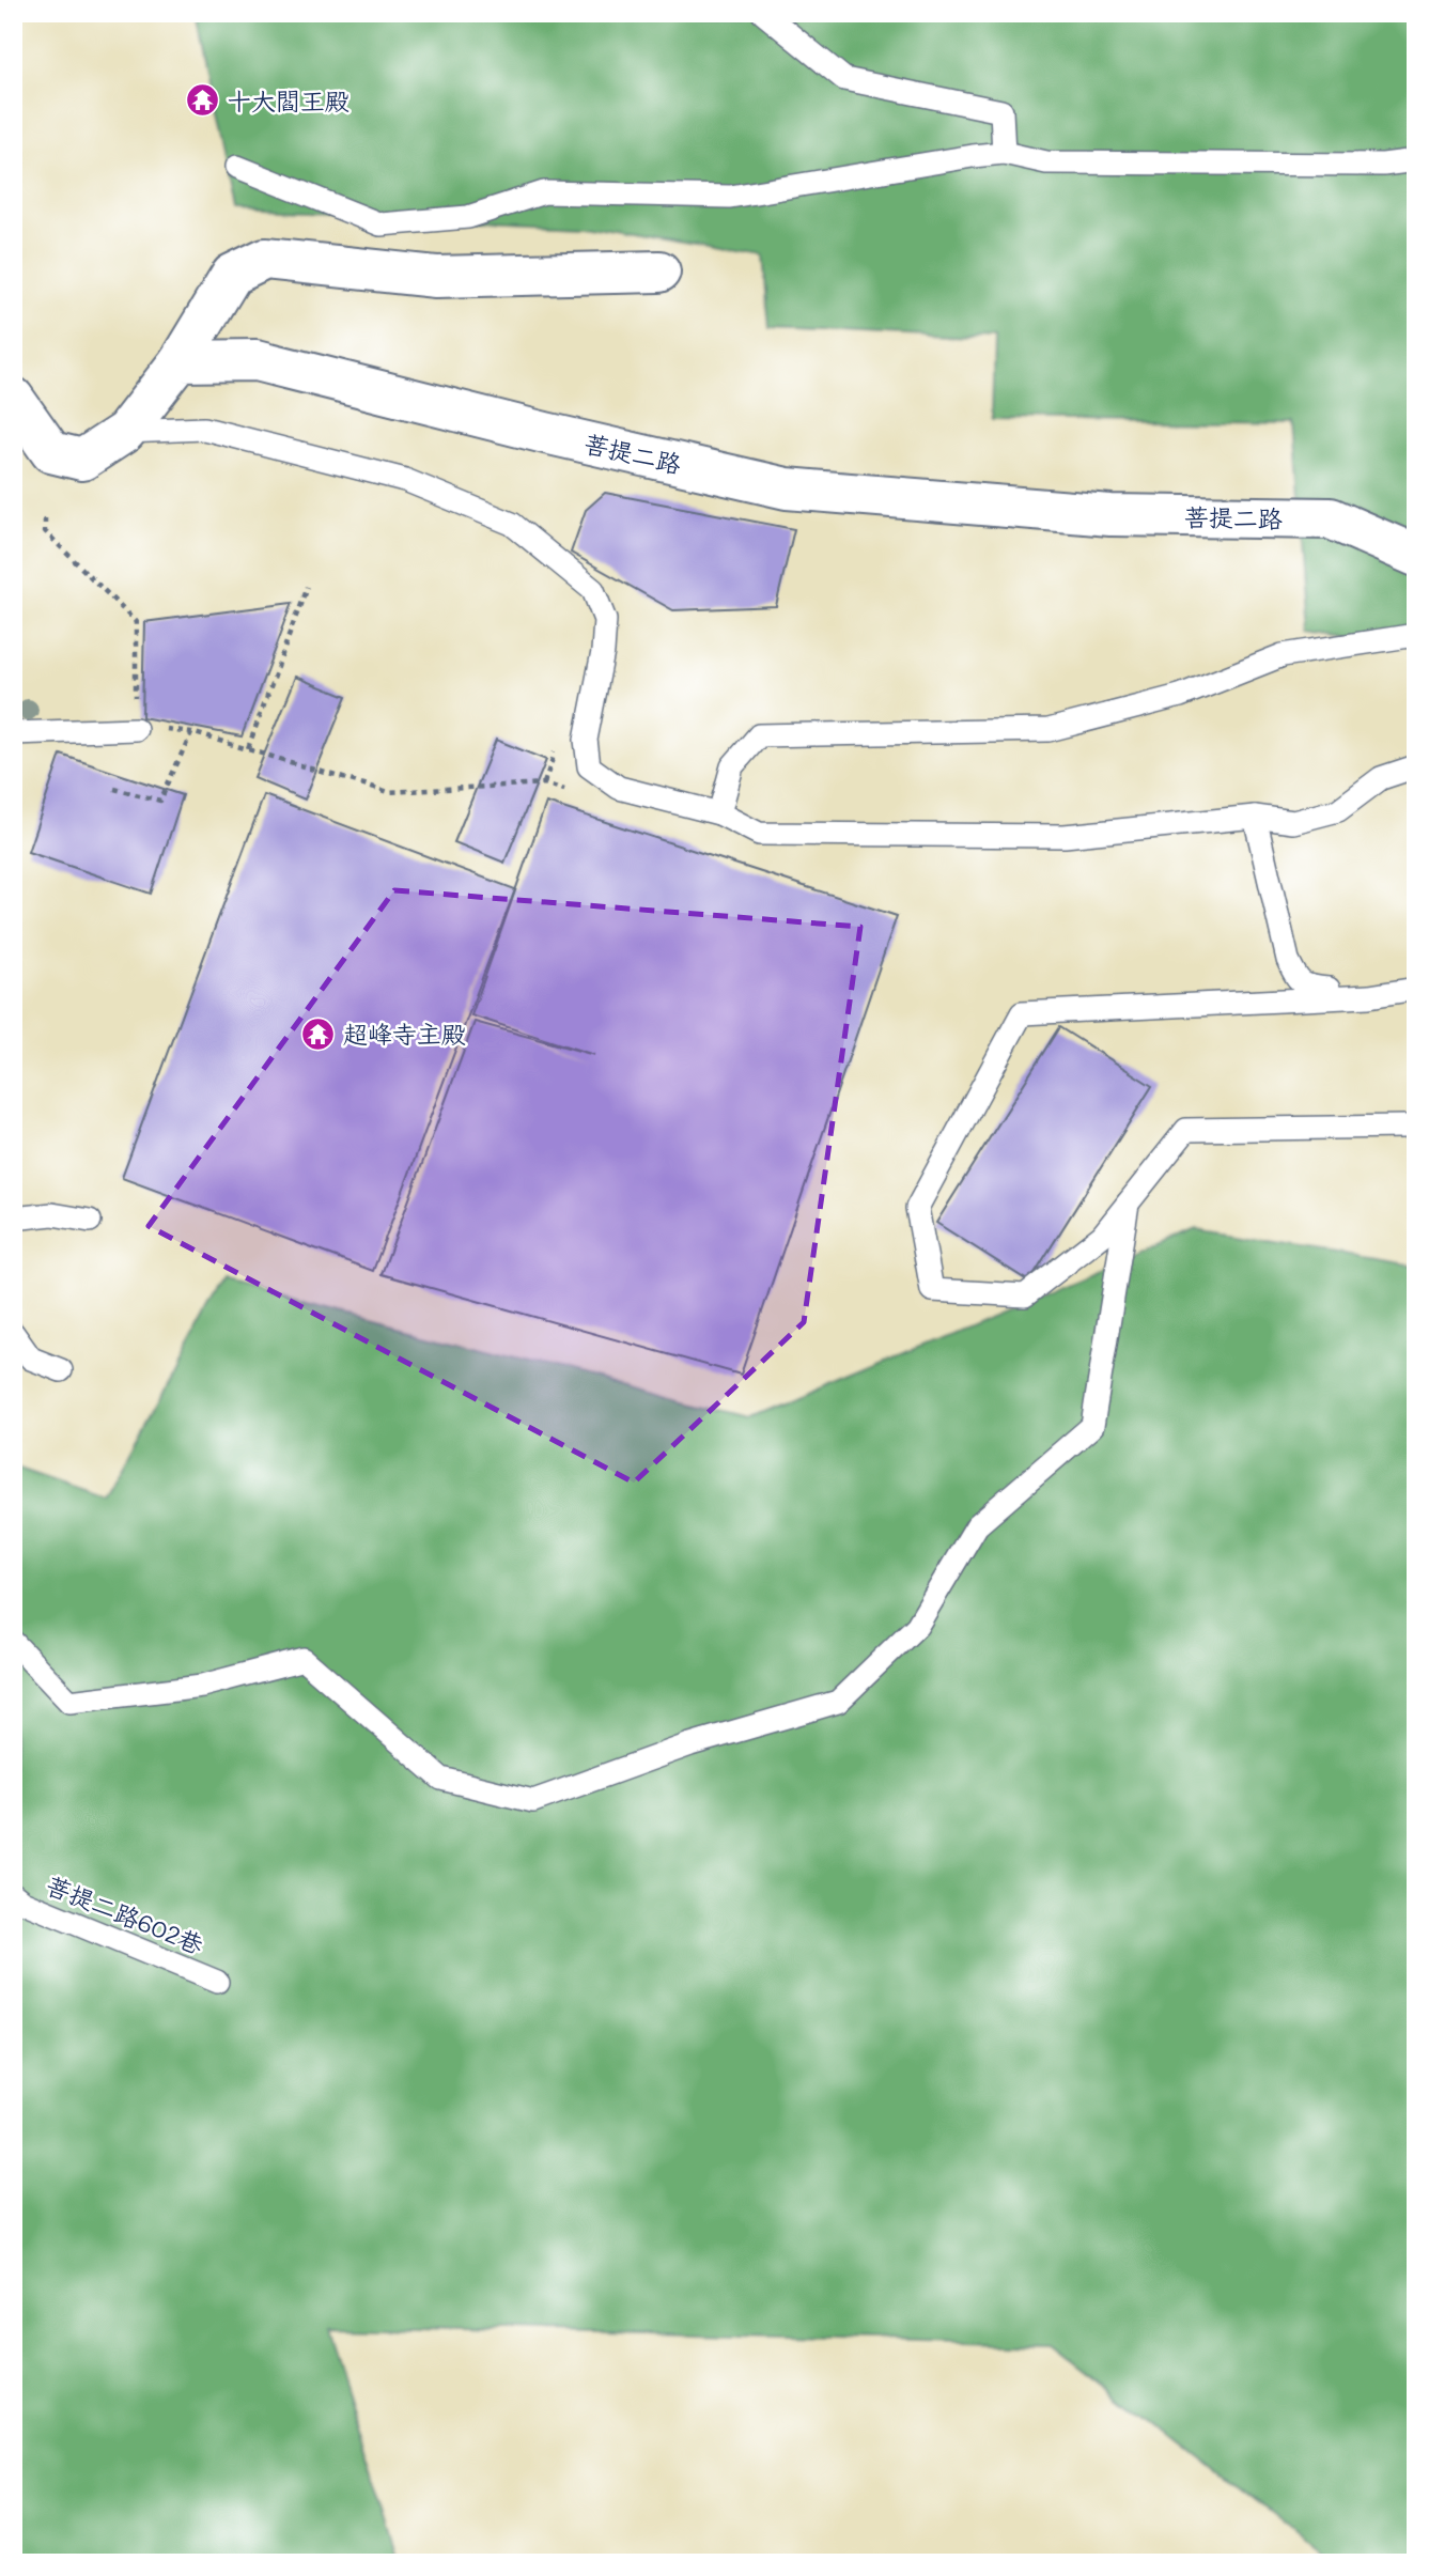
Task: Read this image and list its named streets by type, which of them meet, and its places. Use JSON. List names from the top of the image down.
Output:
{
  "streets": {
    "street": ["菩提二路"],
    "lane": ["菩提二路602巷"]
  },
  "places": {
    "temple": ["十大閻王殿", "超峰寺主殿"]
  }
}
